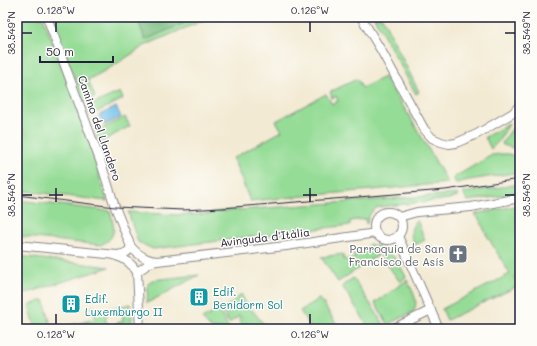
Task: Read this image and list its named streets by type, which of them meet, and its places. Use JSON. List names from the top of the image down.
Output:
{
  "streets": {
    "street": ["Camino del Llandero", "Avinguda d'Itàlia"]
  },
  "places": {
    "church": ["Parroquia de San Francisco de Asís"],
    "building": ["Edif. Benidorm Sol", "Edif. Luxemburgo II"]
  },
  "scale_bar": "50 m",
  "coordinates": [
    "0.128°W",
    "0.126°W",
    "38.549°N",
    "38.548°N"
  ]
}
